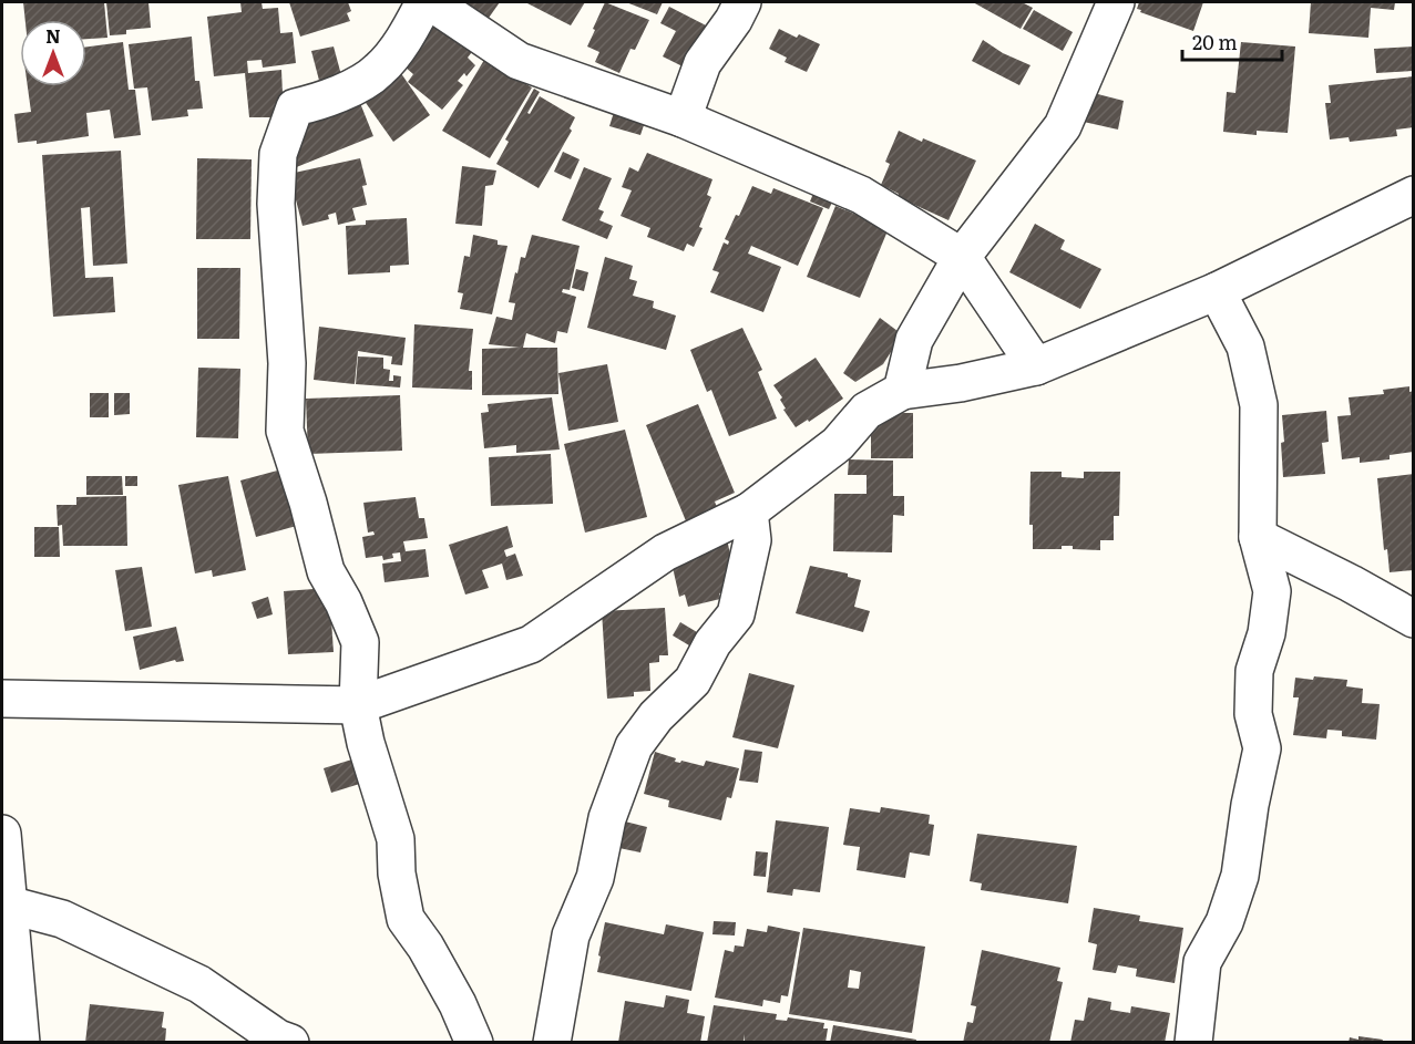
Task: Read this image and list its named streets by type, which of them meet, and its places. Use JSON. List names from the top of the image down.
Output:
{
  "scale_bar": "20 m",
  "north": "top"
}
